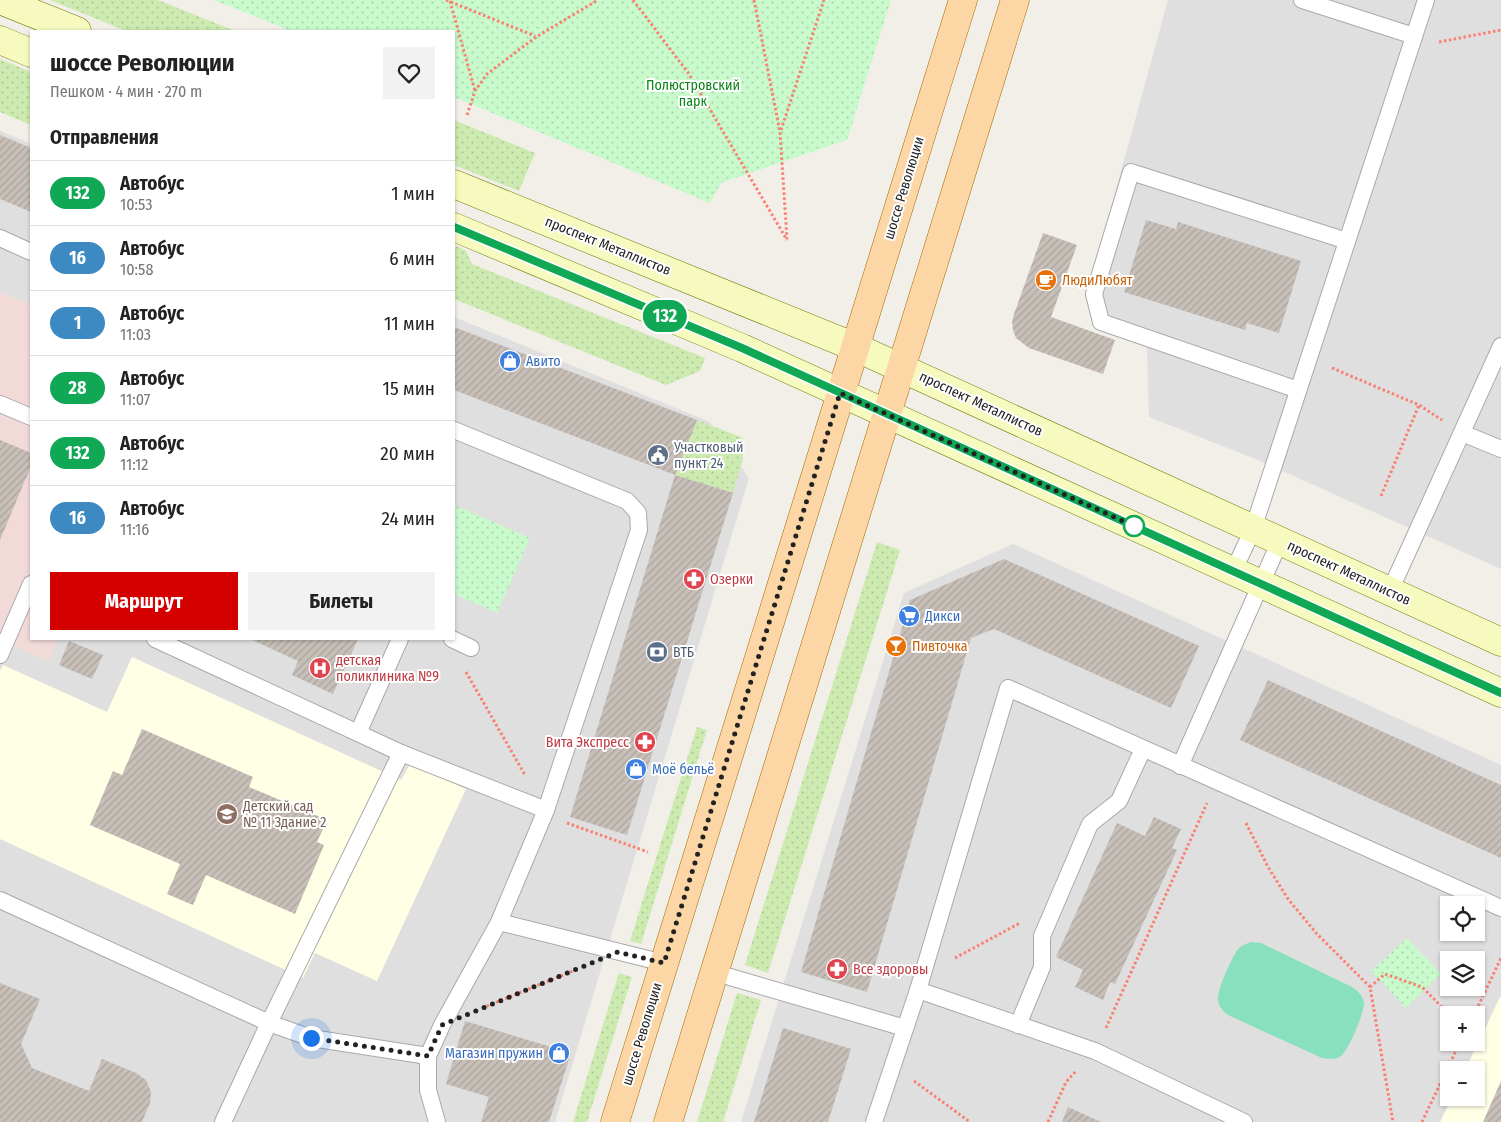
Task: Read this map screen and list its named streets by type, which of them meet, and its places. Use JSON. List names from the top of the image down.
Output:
{
  "streets": {
    "main road": ["шоссе Революции"],
    "street": ["проспект Металлистов"]
  },
  "crossings": [
    ["шоссе Революции", "проспект Металлистов"]
  ],
  "parks": ["Полюстровский парк"],
  "places": {
    "cafe": ["ЛюдиЛюбят"],
    "shop": ["Авито", "Моё бельё", "Магазин пружин"],
    "public building": ["Участковый пункт 24"],
    "pharmacy": ["Озерки", "Вита Экспресс", "Все здоровы"],
    "supermarket": ["Дикси"],
    "bar": ["Пивточка"],
    "bank": ["ВТБ"],
    "hospital": ["детская поликлиника №9"],
    "school or university": ["Детский сад № 11 Здание 2"]
  },
  "lines": ["bus line 132"],
  "page": {
    "on_map": "132",
    "heading": [
      ["шоссе Революции", "Пешком · 4 мин · 270 m"],
      "Отправления"
    ],
    "list": [
      {
        "mark": "132",
        "name": "Автобус",
        "note": "10:53",
        "value": "1 мин"
      },
      {
        "mark": "16",
        "name": "Автобус",
        "note": "10:58",
        "value": "6 мин"
      },
      {
        "mark": "1",
        "name": "Автобус",
        "note": "11:03",
        "value": "11 мин"
      },
      {
        "mark": "28",
        "name": "Автобус",
        "note": "11:07",
        "value": "15 мин"
      },
      {
        "mark": "132",
        "name": "Автобус",
        "note": "11:12",
        "value": "20 мин"
      },
      {
        "mark": "16",
        "name": "Автобус",
        "note": "11:16",
        "value": "24 мин"
      }
    ],
    "buttons": ["Маршрут", "Билеты"],
    "map_buttons": ["+", "−"]
  }
}
